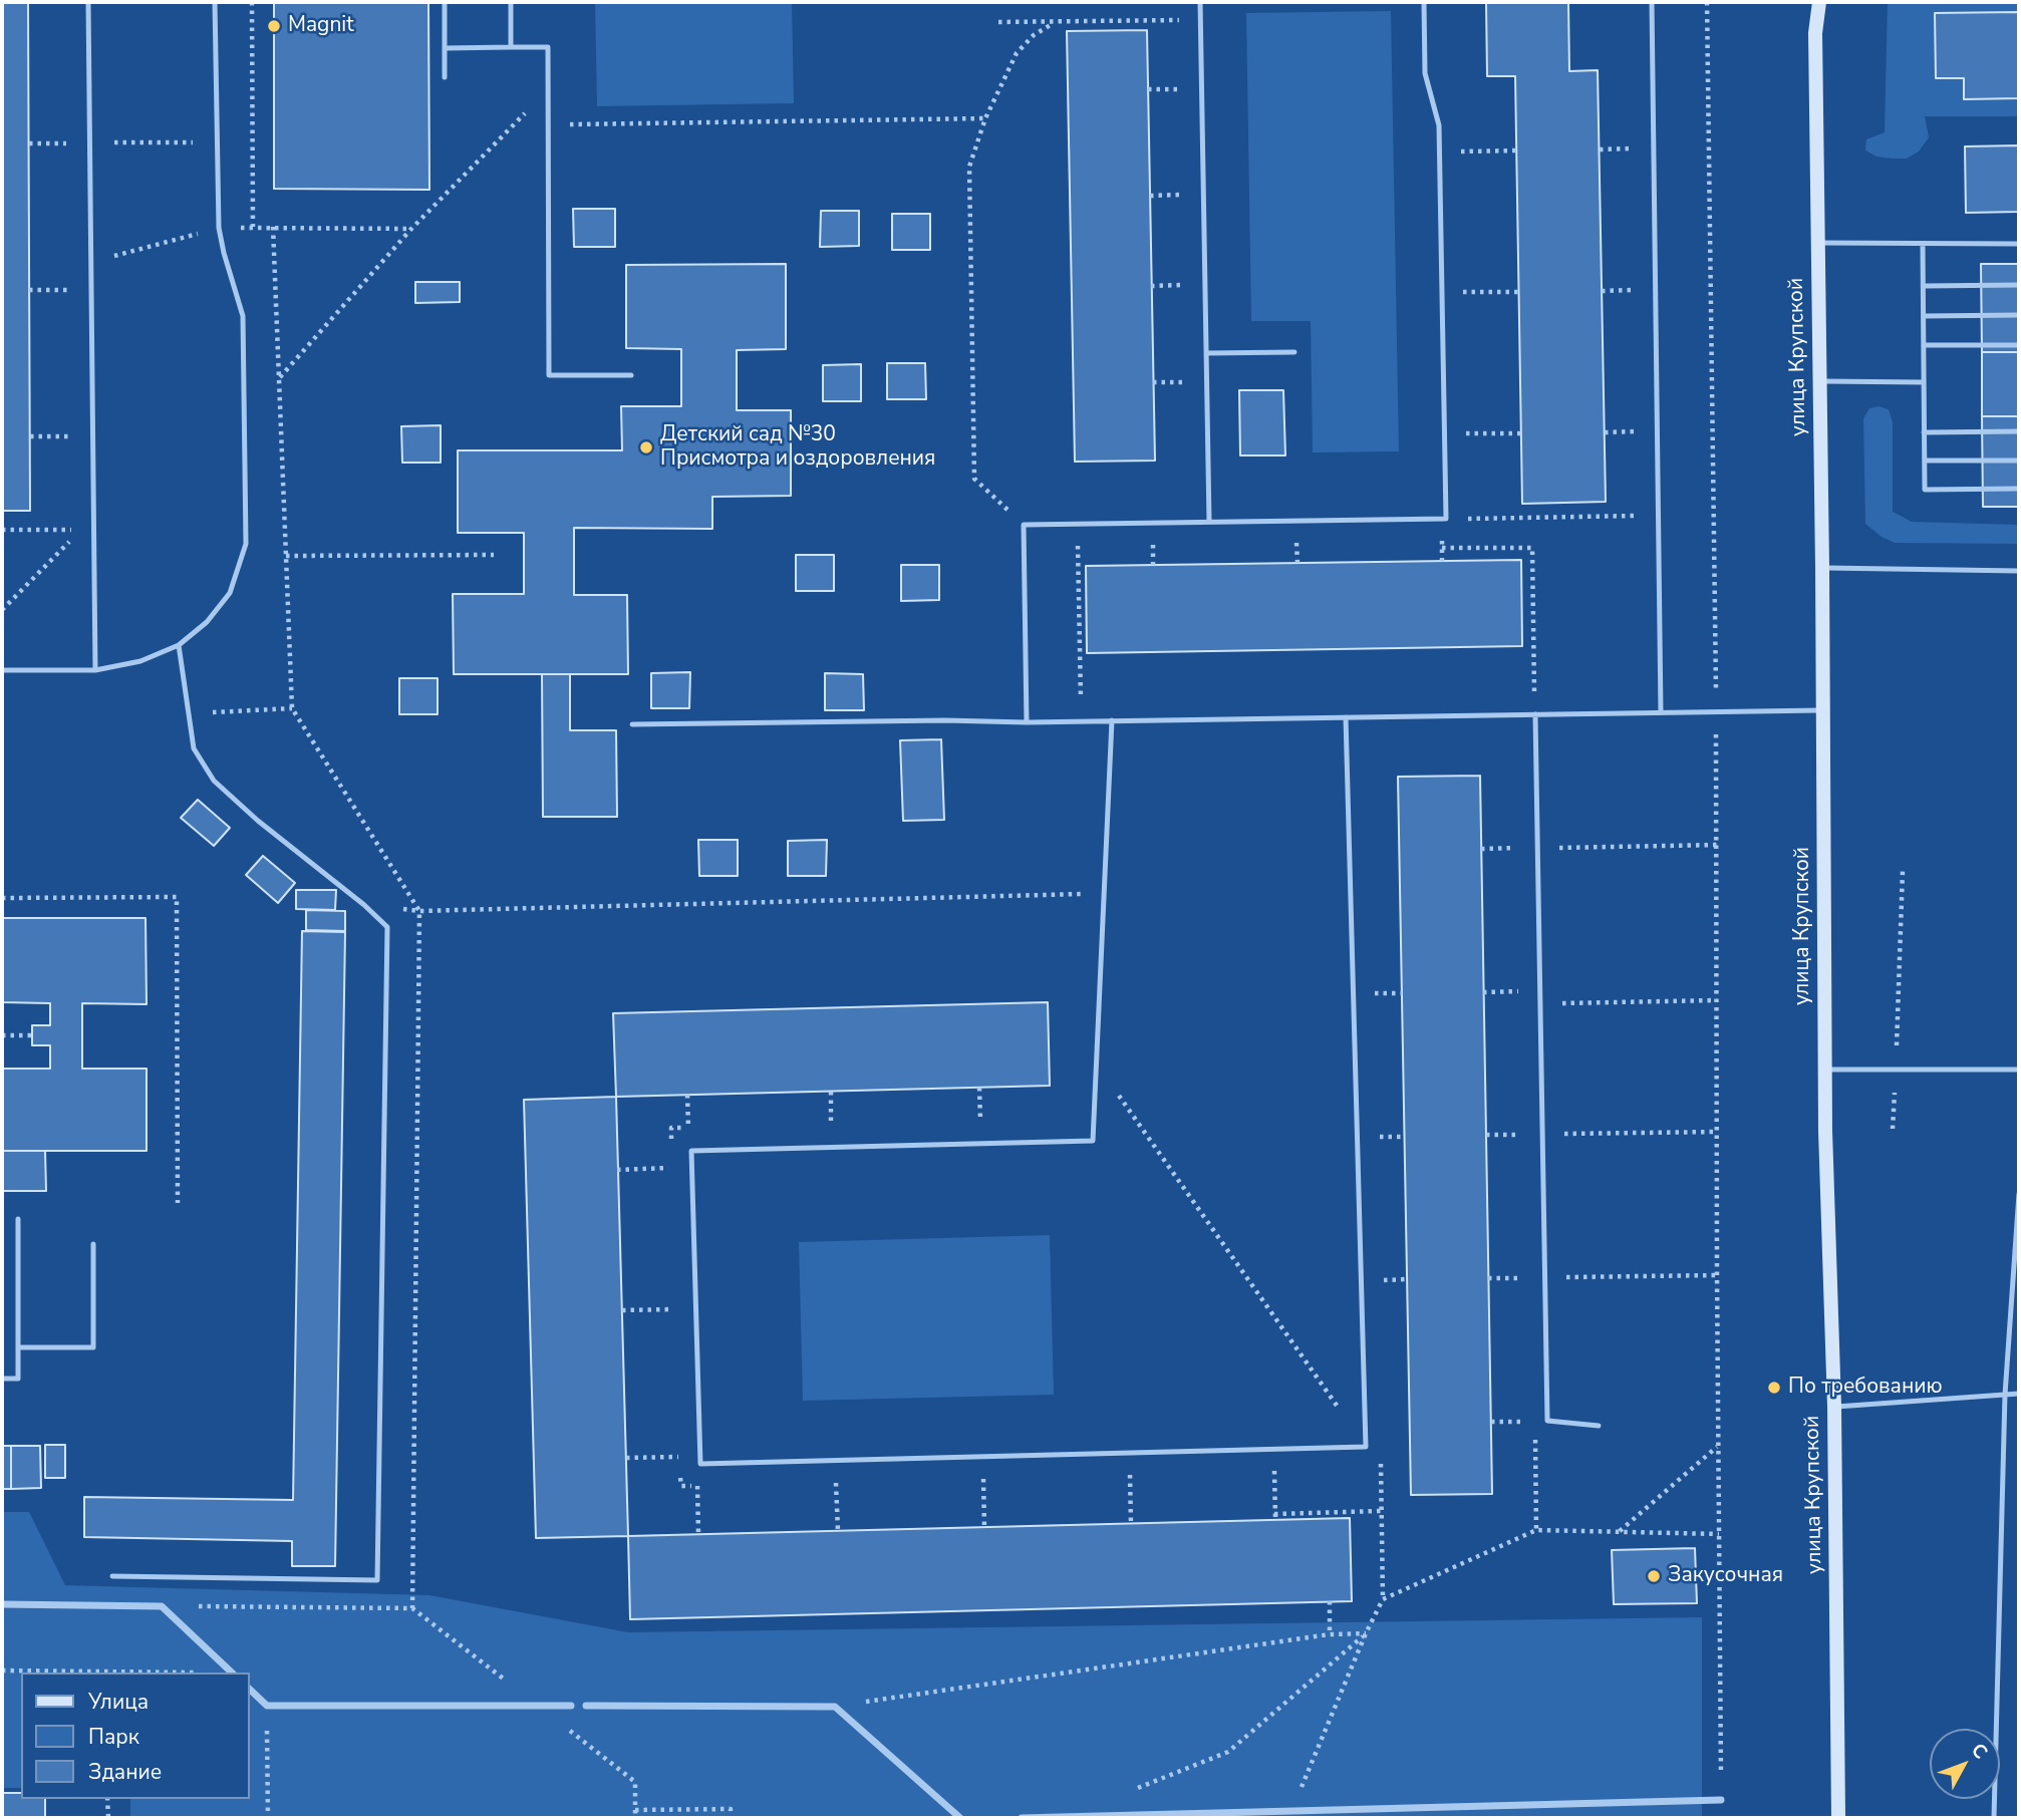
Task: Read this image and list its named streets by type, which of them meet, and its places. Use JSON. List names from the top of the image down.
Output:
{
  "streets": {
    "main road": ["улица Крупской"]
  },
  "places": [
    "Magnit",
    "Детский сад №30 Присмотра и оздоровления",
    "По требованию",
    "Закусочная"
  ],
  "legend": ["Улица", "Парк", "Здание"],
  "north": "top right"
}
